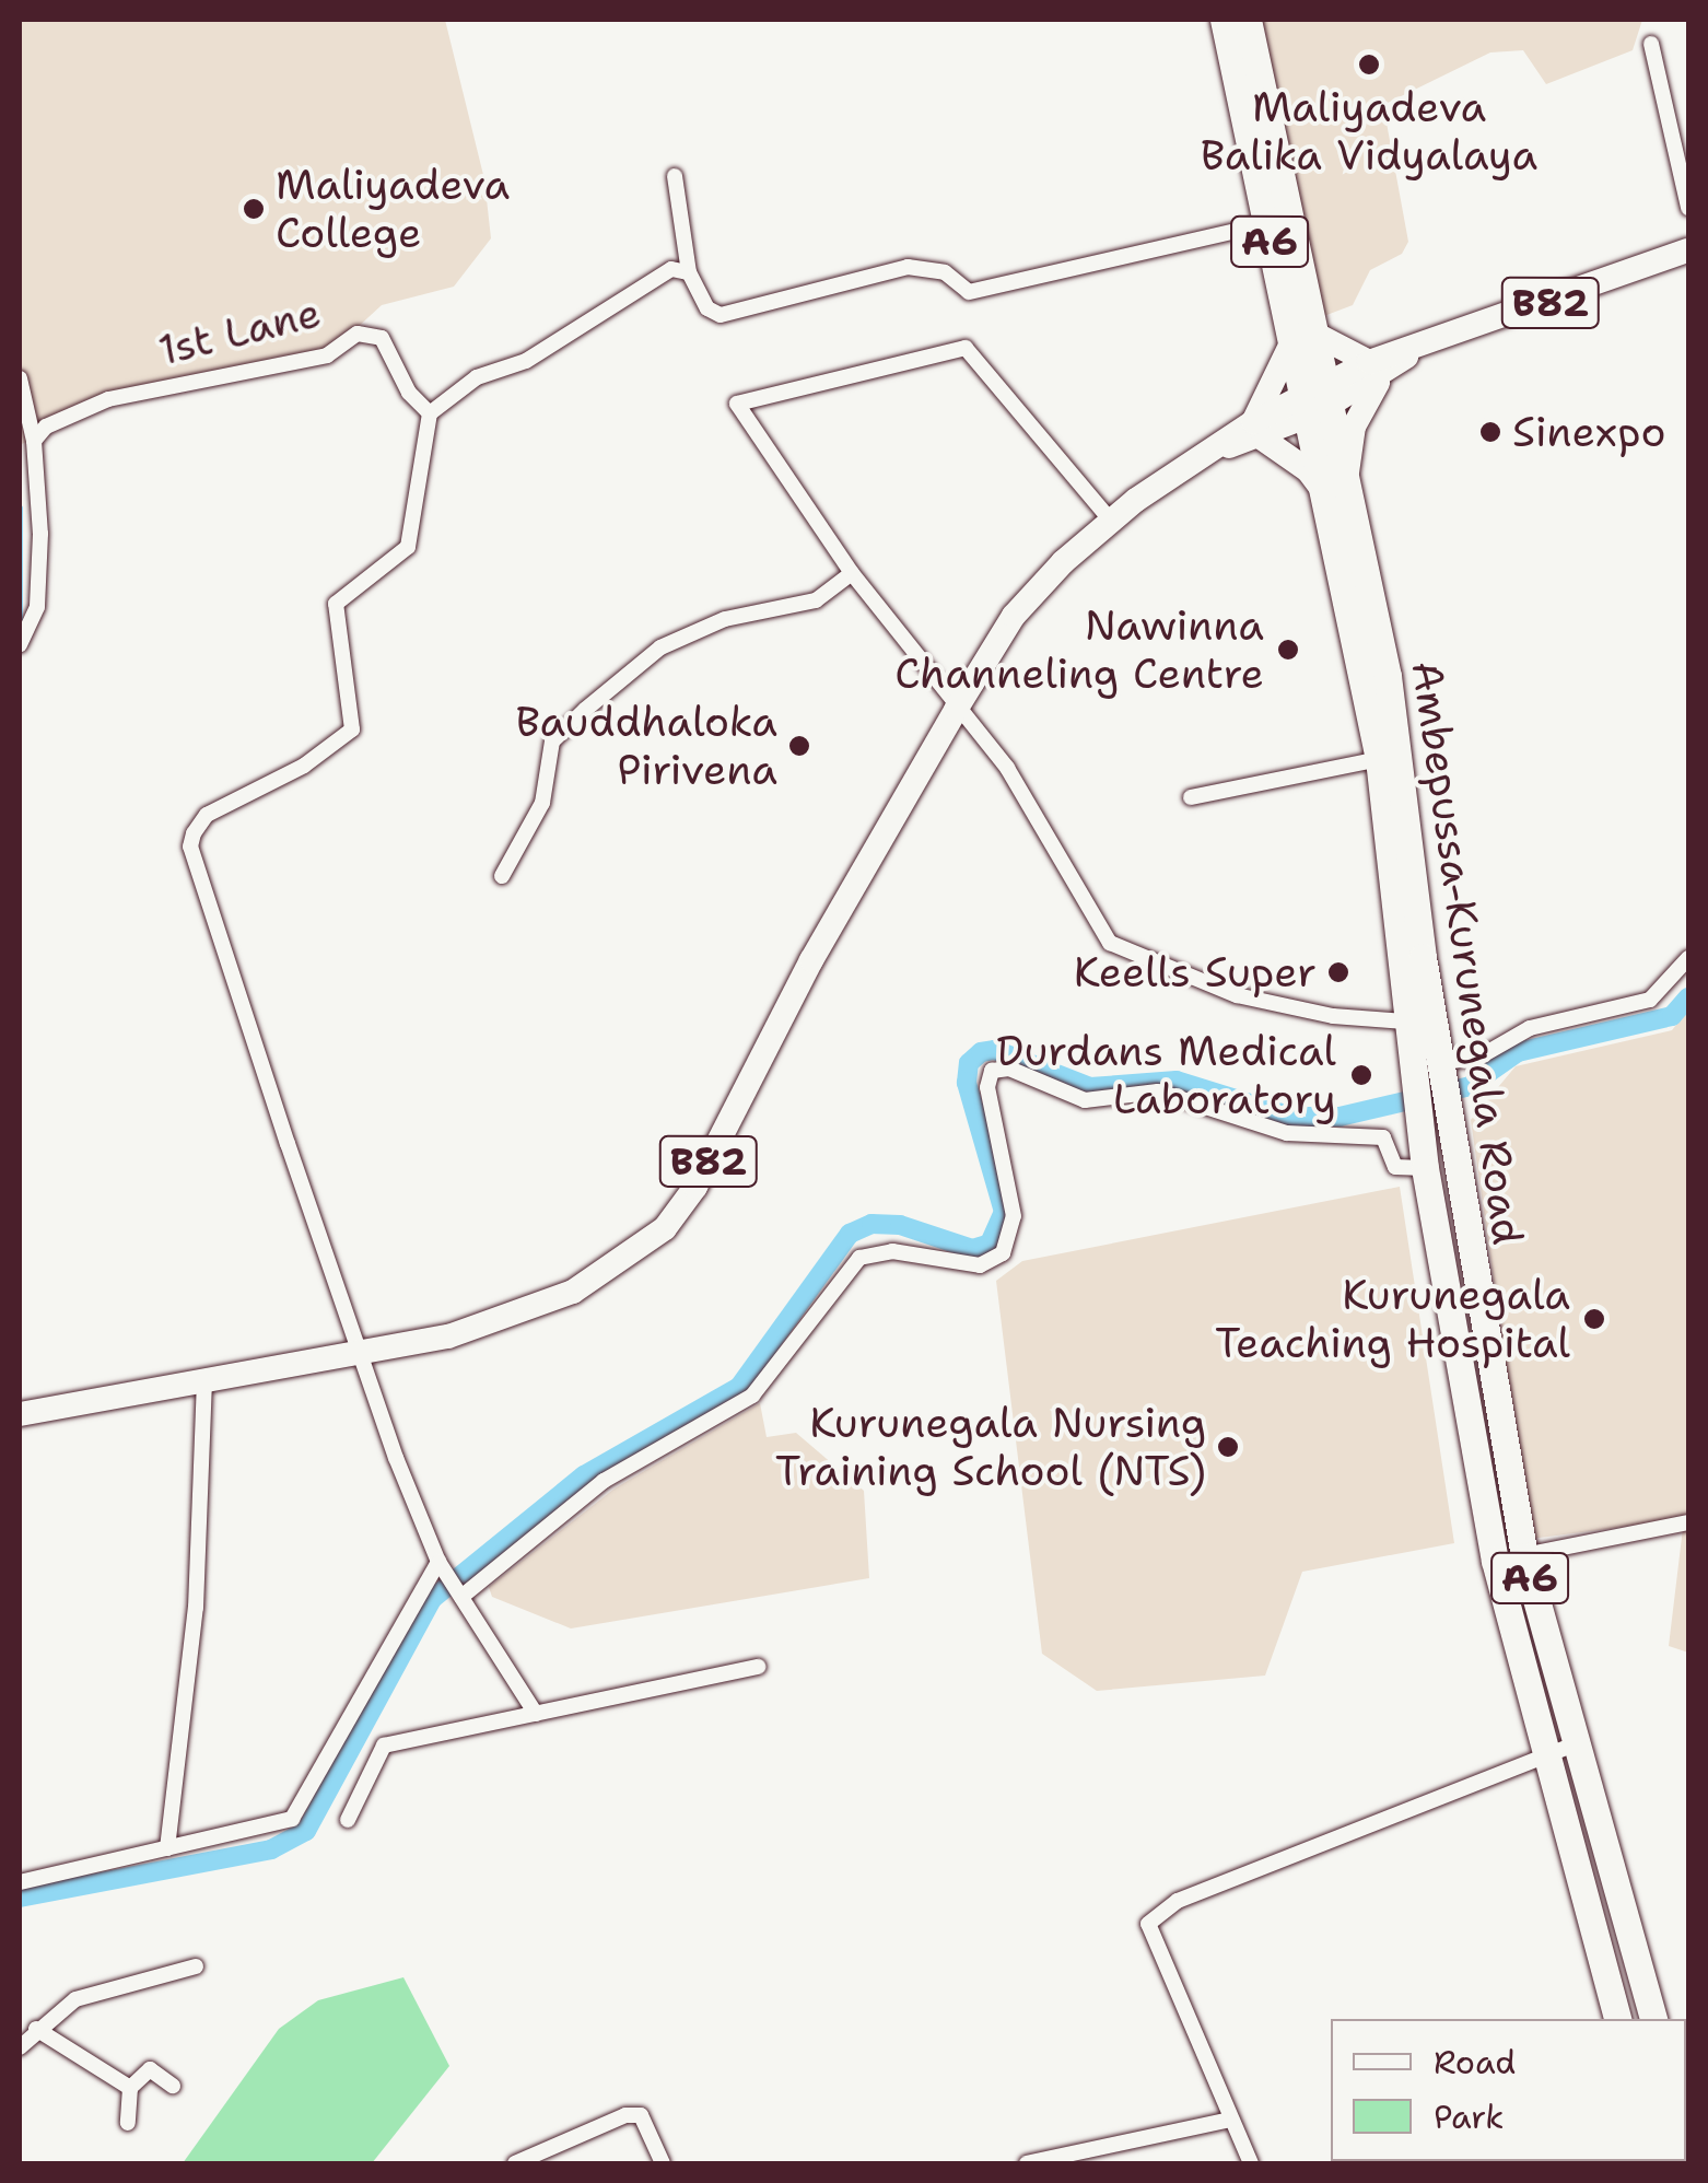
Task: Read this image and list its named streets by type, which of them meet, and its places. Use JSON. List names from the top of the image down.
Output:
{
  "streets": {
    "highway": ["A6", "Ambepussa-Kurunegala Road"],
    "main road": ["B82"],
    "street": ["1st Lane"]
  },
  "crossings": [
    ["B82", "Ambepussa-Kurunegala Road"]
  ],
  "places": [
    "Maliyadeva Balika Vidyalaya",
    "Maliyadeva College",
    "Sinexpo",
    "Nawinna Channeling Centre",
    "Bauddhaloka Pirivena",
    "Keells Super",
    "Durdans Medical Laboratory",
    "Kurunegala Teaching Hospital",
    "Kurunegala Nursing Training School (NTS)"
  ],
  "legend": ["Road", "Park"]
}
